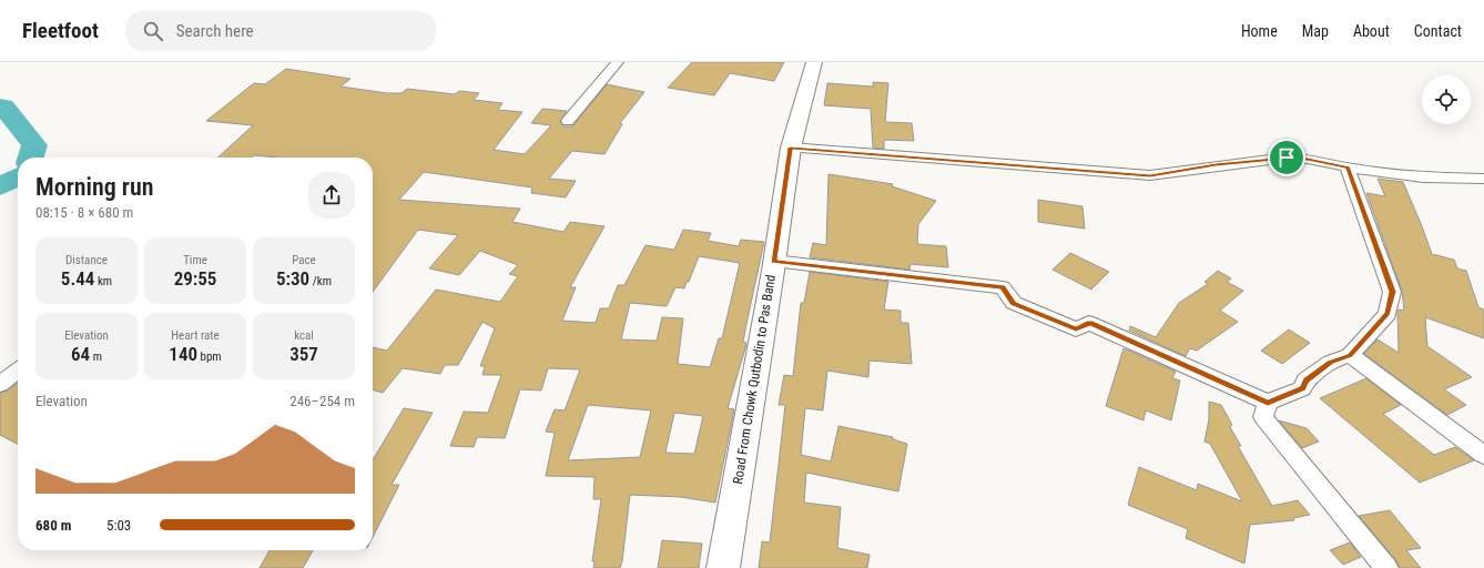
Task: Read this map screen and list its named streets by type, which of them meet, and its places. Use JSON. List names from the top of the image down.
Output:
{
  "streets": {
    "main road": ["Road From Chowk Qutbodin to Pas Band"]
  },
  "page": {
    "header": "Fleetfoot",
    "search": "Search here",
    "nav": [
      "Home",
      "Map",
      "About",
      "Contact"
    ],
    "heading": ["Morning run", "08:15 · 8 × 680 m"],
    "stats": [
      ["Distance", "5.44 km"],
      ["Time", "29:55"],
      ["Pace", "5:30 /km"],
      ["Elevation", "64 m"],
      ["Heart rate", "140 bpm"],
      ["kcal", "357"]
    ],
    "chart": ["Elevation", "246–254 m"],
    "list": [
      {
        "name": "680 m",
        "note": "5:03"
      }
    ]
  }
}
